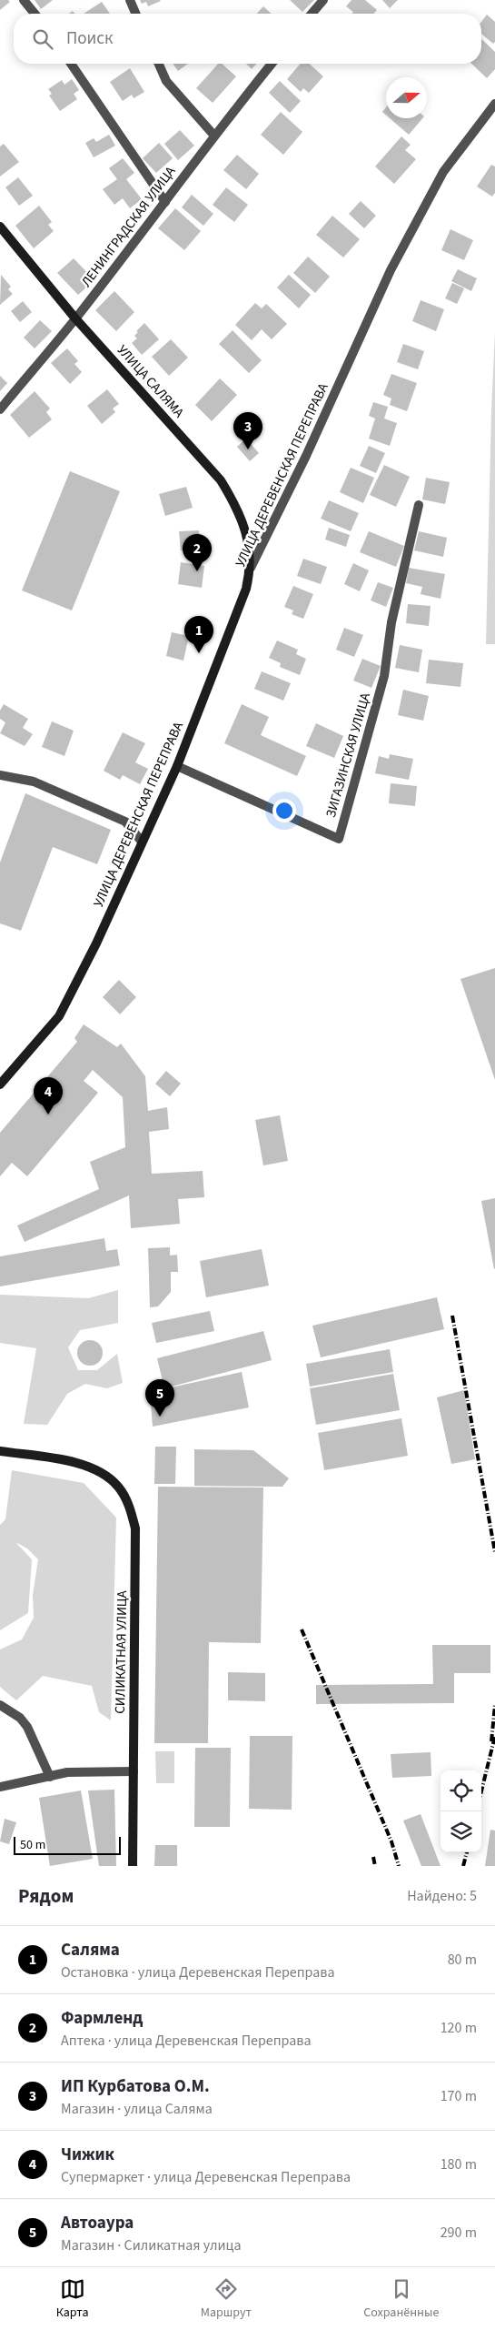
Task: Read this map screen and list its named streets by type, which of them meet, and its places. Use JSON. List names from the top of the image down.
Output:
{
  "streets": {
    "street": [
      "ЛЕНИНГРАДСКАЯ УЛИЦА",
      "УЛИЦА САЛЯМА",
      "УЛИЦА ДЕРЕВЕНСКАЯ ПЕРЕПРАВА",
      "ЗИГАЗИНСКАЯ УЛИЦА",
      "СИЛИКАТНАЯ УЛИЦА"
    ]
  },
  "crossings": [
    ["ЛЕНИНГРАДСКАЯ УЛИЦА", "УЛИЦА САЛЯМА"],
    ["УЛИЦА САЛЯМА", "УЛИЦА ДЕРЕВЕНСКАЯ ПЕРЕПРАВА"],
    ["УЛИЦА ДЕРЕВЕНСКАЯ ПЕРЕПРАВА", "ЗИГАЗИНСКАЯ УЛИЦА"]
  ],
  "scale_bar": "50 m",
  "north": "right",
  "page": {
    "search": "Поиск",
    "pins": [
      "3",
      "2",
      "1",
      "4",
      "5"
    ],
    "scale": "50 m",
    "heading": ["Рядом", "Найдено: 5"],
    "list": [
      {
        "mark": "1",
        "name": "Саляма",
        "note": "Остановка · улица Деревенская Переправа",
        "value": "80 m"
      },
      {
        "mark": "2",
        "name": "Фармленд",
        "note": "Аптека · улица Деревенская Переправа",
        "value": "120 m"
      },
      {
        "mark": "3",
        "name": "ИП Курбатова О.М.",
        "note": "Магазин · улица Саляма",
        "value": "170 m"
      },
      {
        "mark": "4",
        "name": "Чижик",
        "note": "Супермаркет · улица Деревенская Переправа",
        "value": "180 m"
      },
      {
        "mark": "5",
        "name": "Автоаура",
        "note": "Магазин · Силикатная улица",
        "value": "290 m"
      }
    ],
    "nav": ["Карта", "Маршрут", "Сохранённые"]
  }
}
